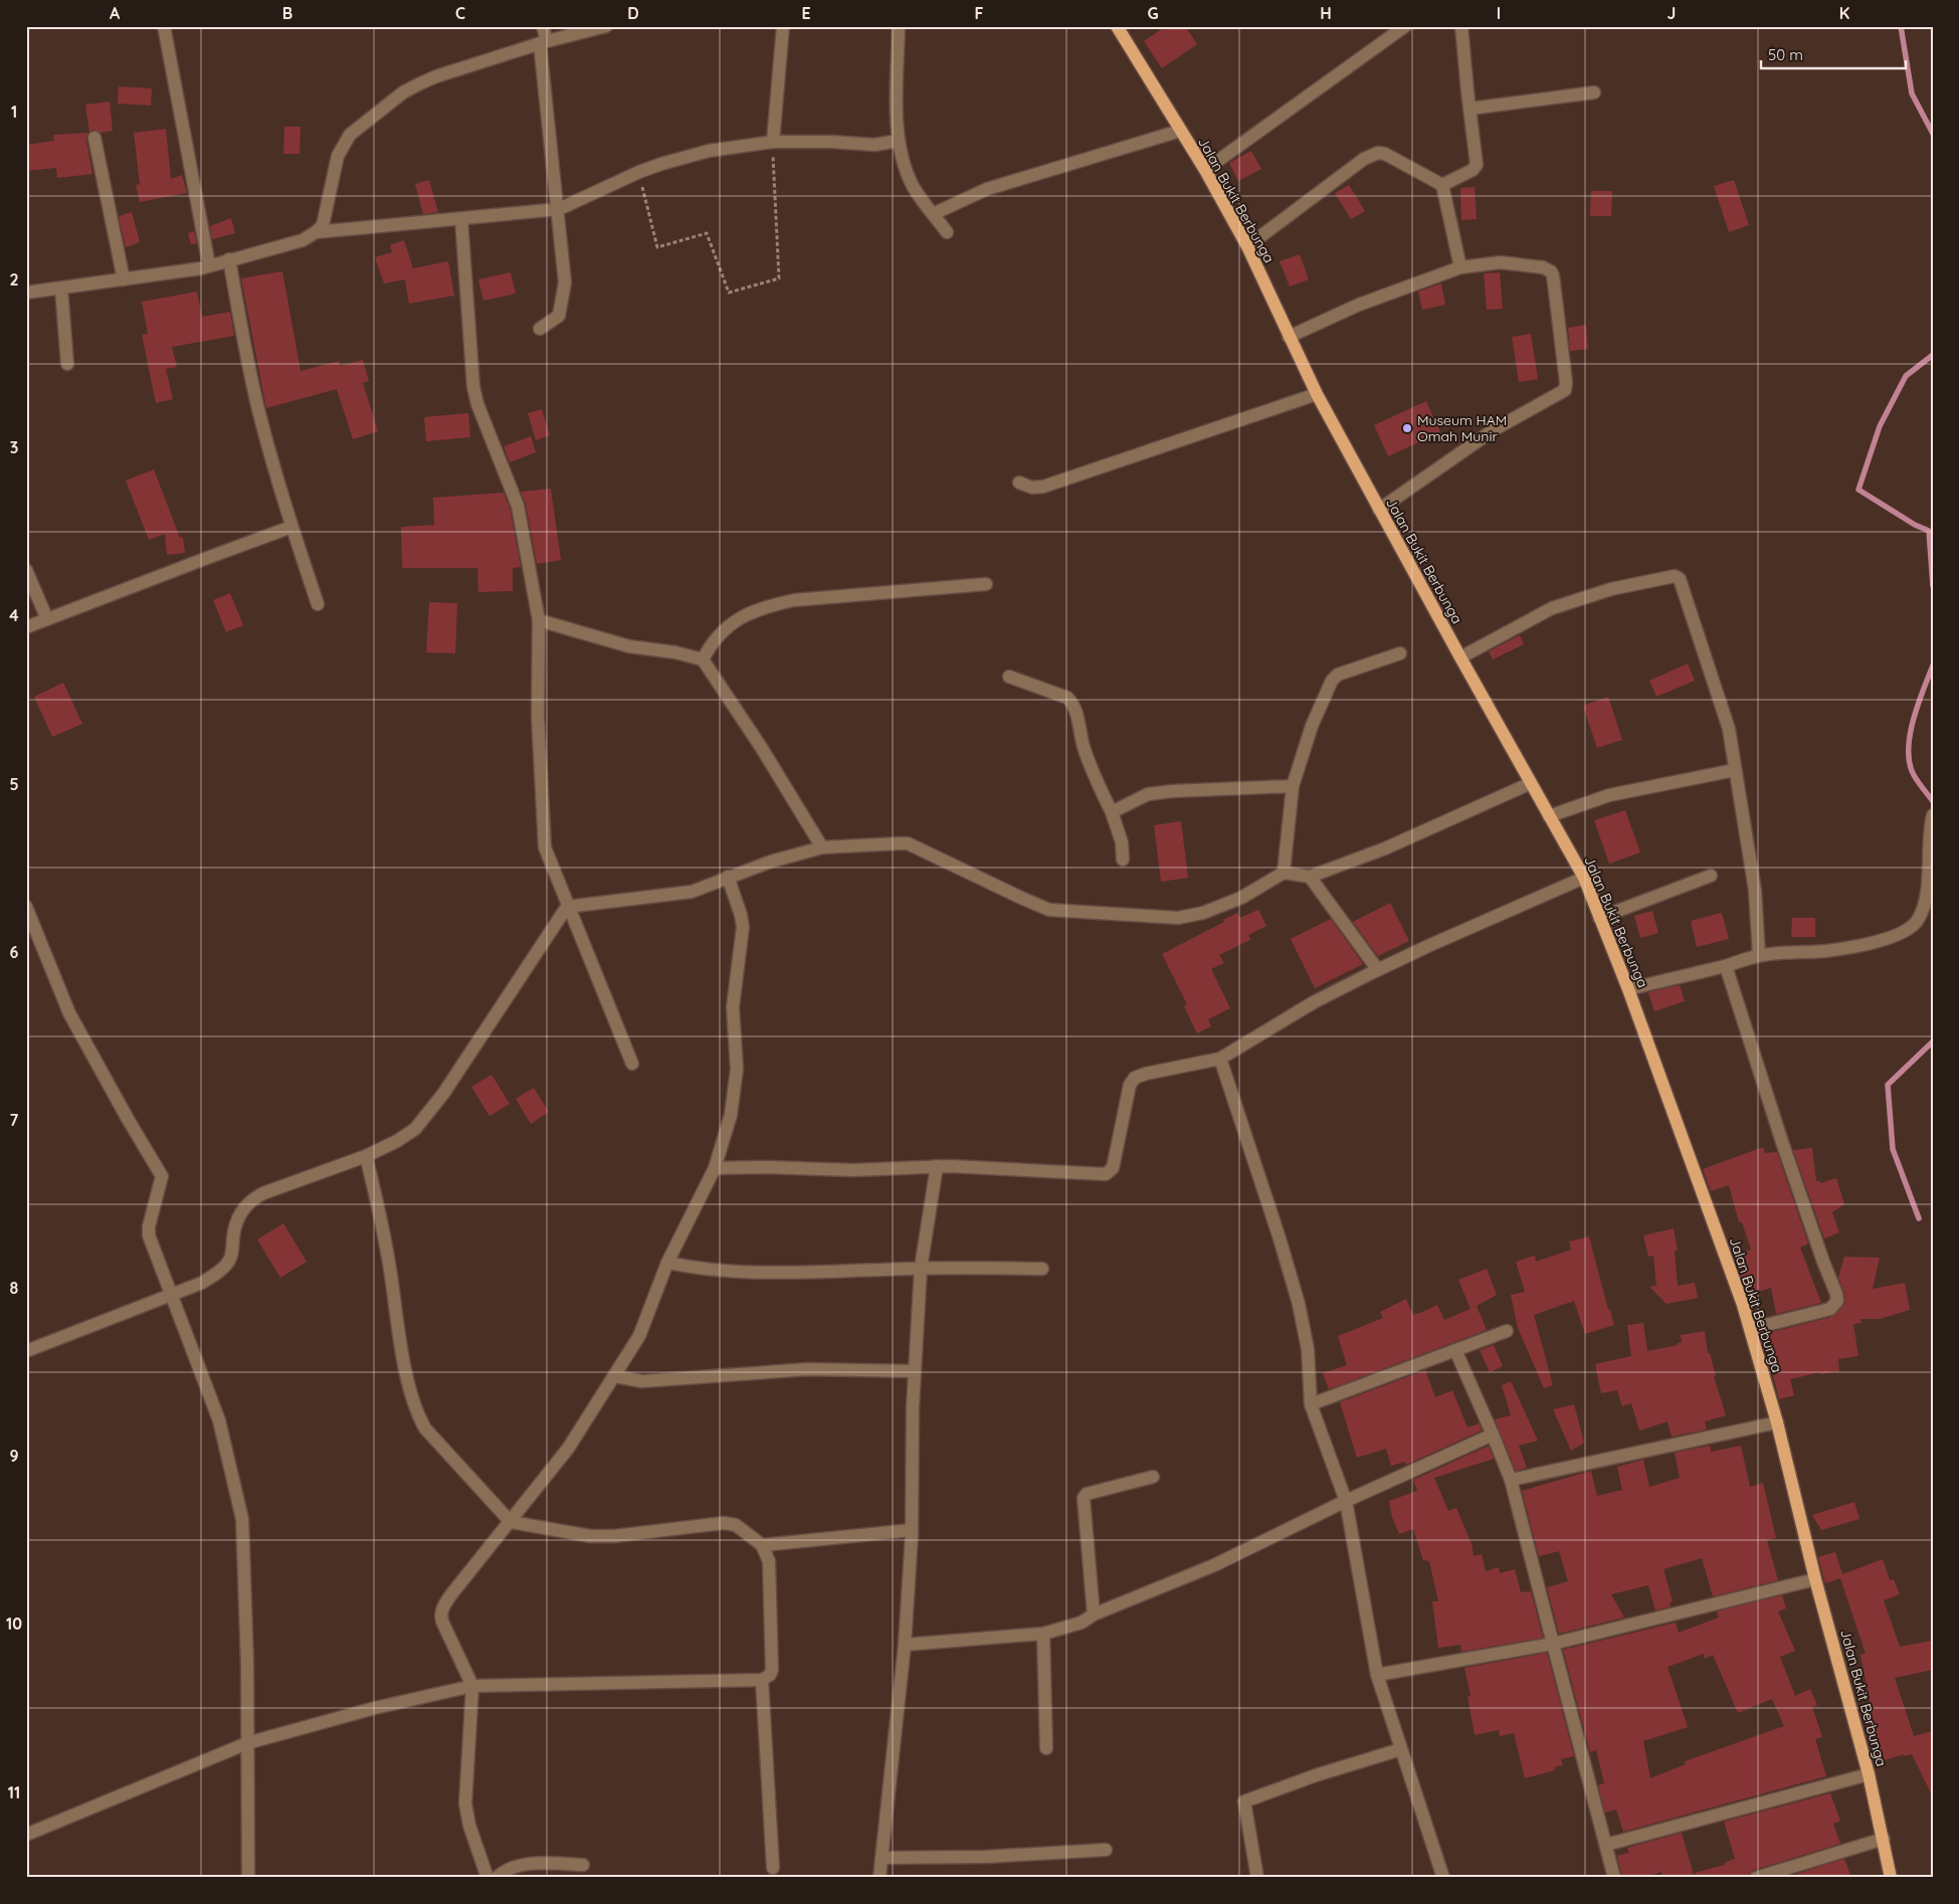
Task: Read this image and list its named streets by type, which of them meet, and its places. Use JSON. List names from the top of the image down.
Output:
{
  "streets": {
    "main road": ["Jalan Bukit Berbunga"]
  },
  "places": ["Museum HAM Omah Munir"],
  "scale_bar": "50 m",
  "grid": {
    "columns": [
      "A",
      "B",
      "C",
      "D",
      "E",
      "F",
      "G",
      "H",
      "I",
      "J",
      "K"
    ],
    "rows": [
      "1",
      "2",
      "3",
      "4",
      "5",
      "6",
      "7",
      "8",
      "9",
      "10",
      "11"
    ]
  }
}
